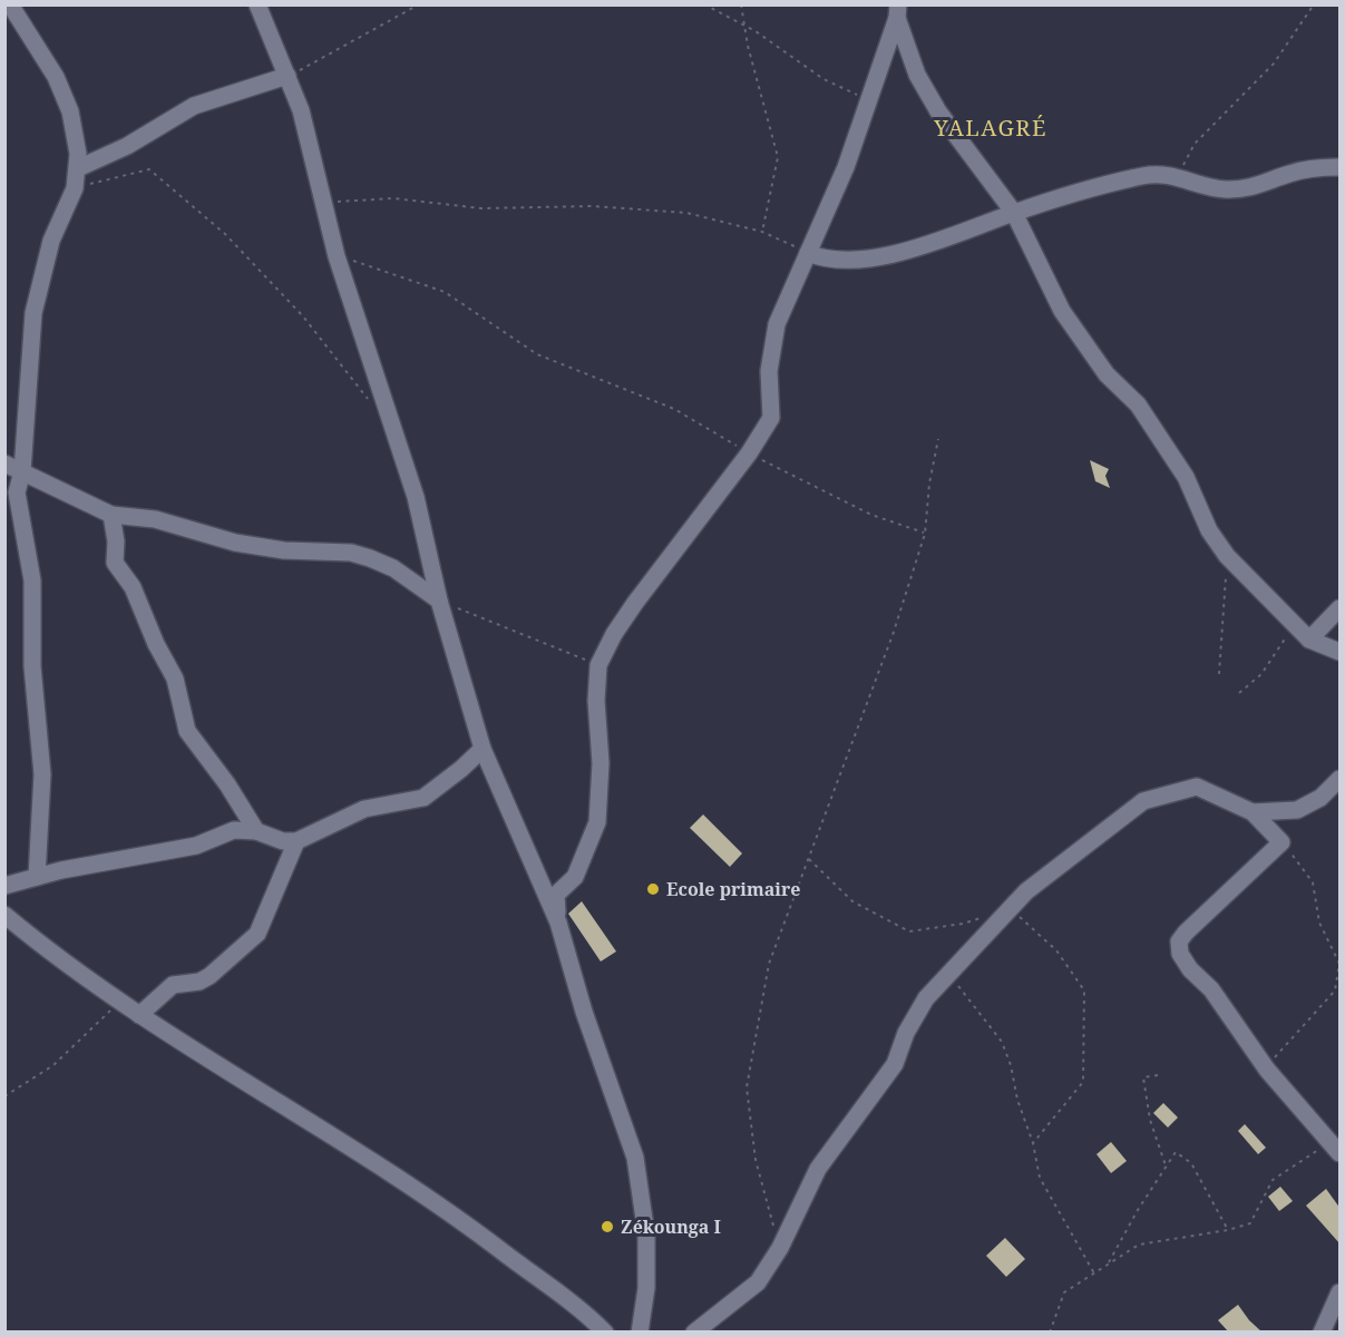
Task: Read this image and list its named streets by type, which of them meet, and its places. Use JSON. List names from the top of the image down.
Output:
{
  "districts": ["YALAGRÉ"],
  "places": ["Ecole primaire", "Zékounga I"]
}
